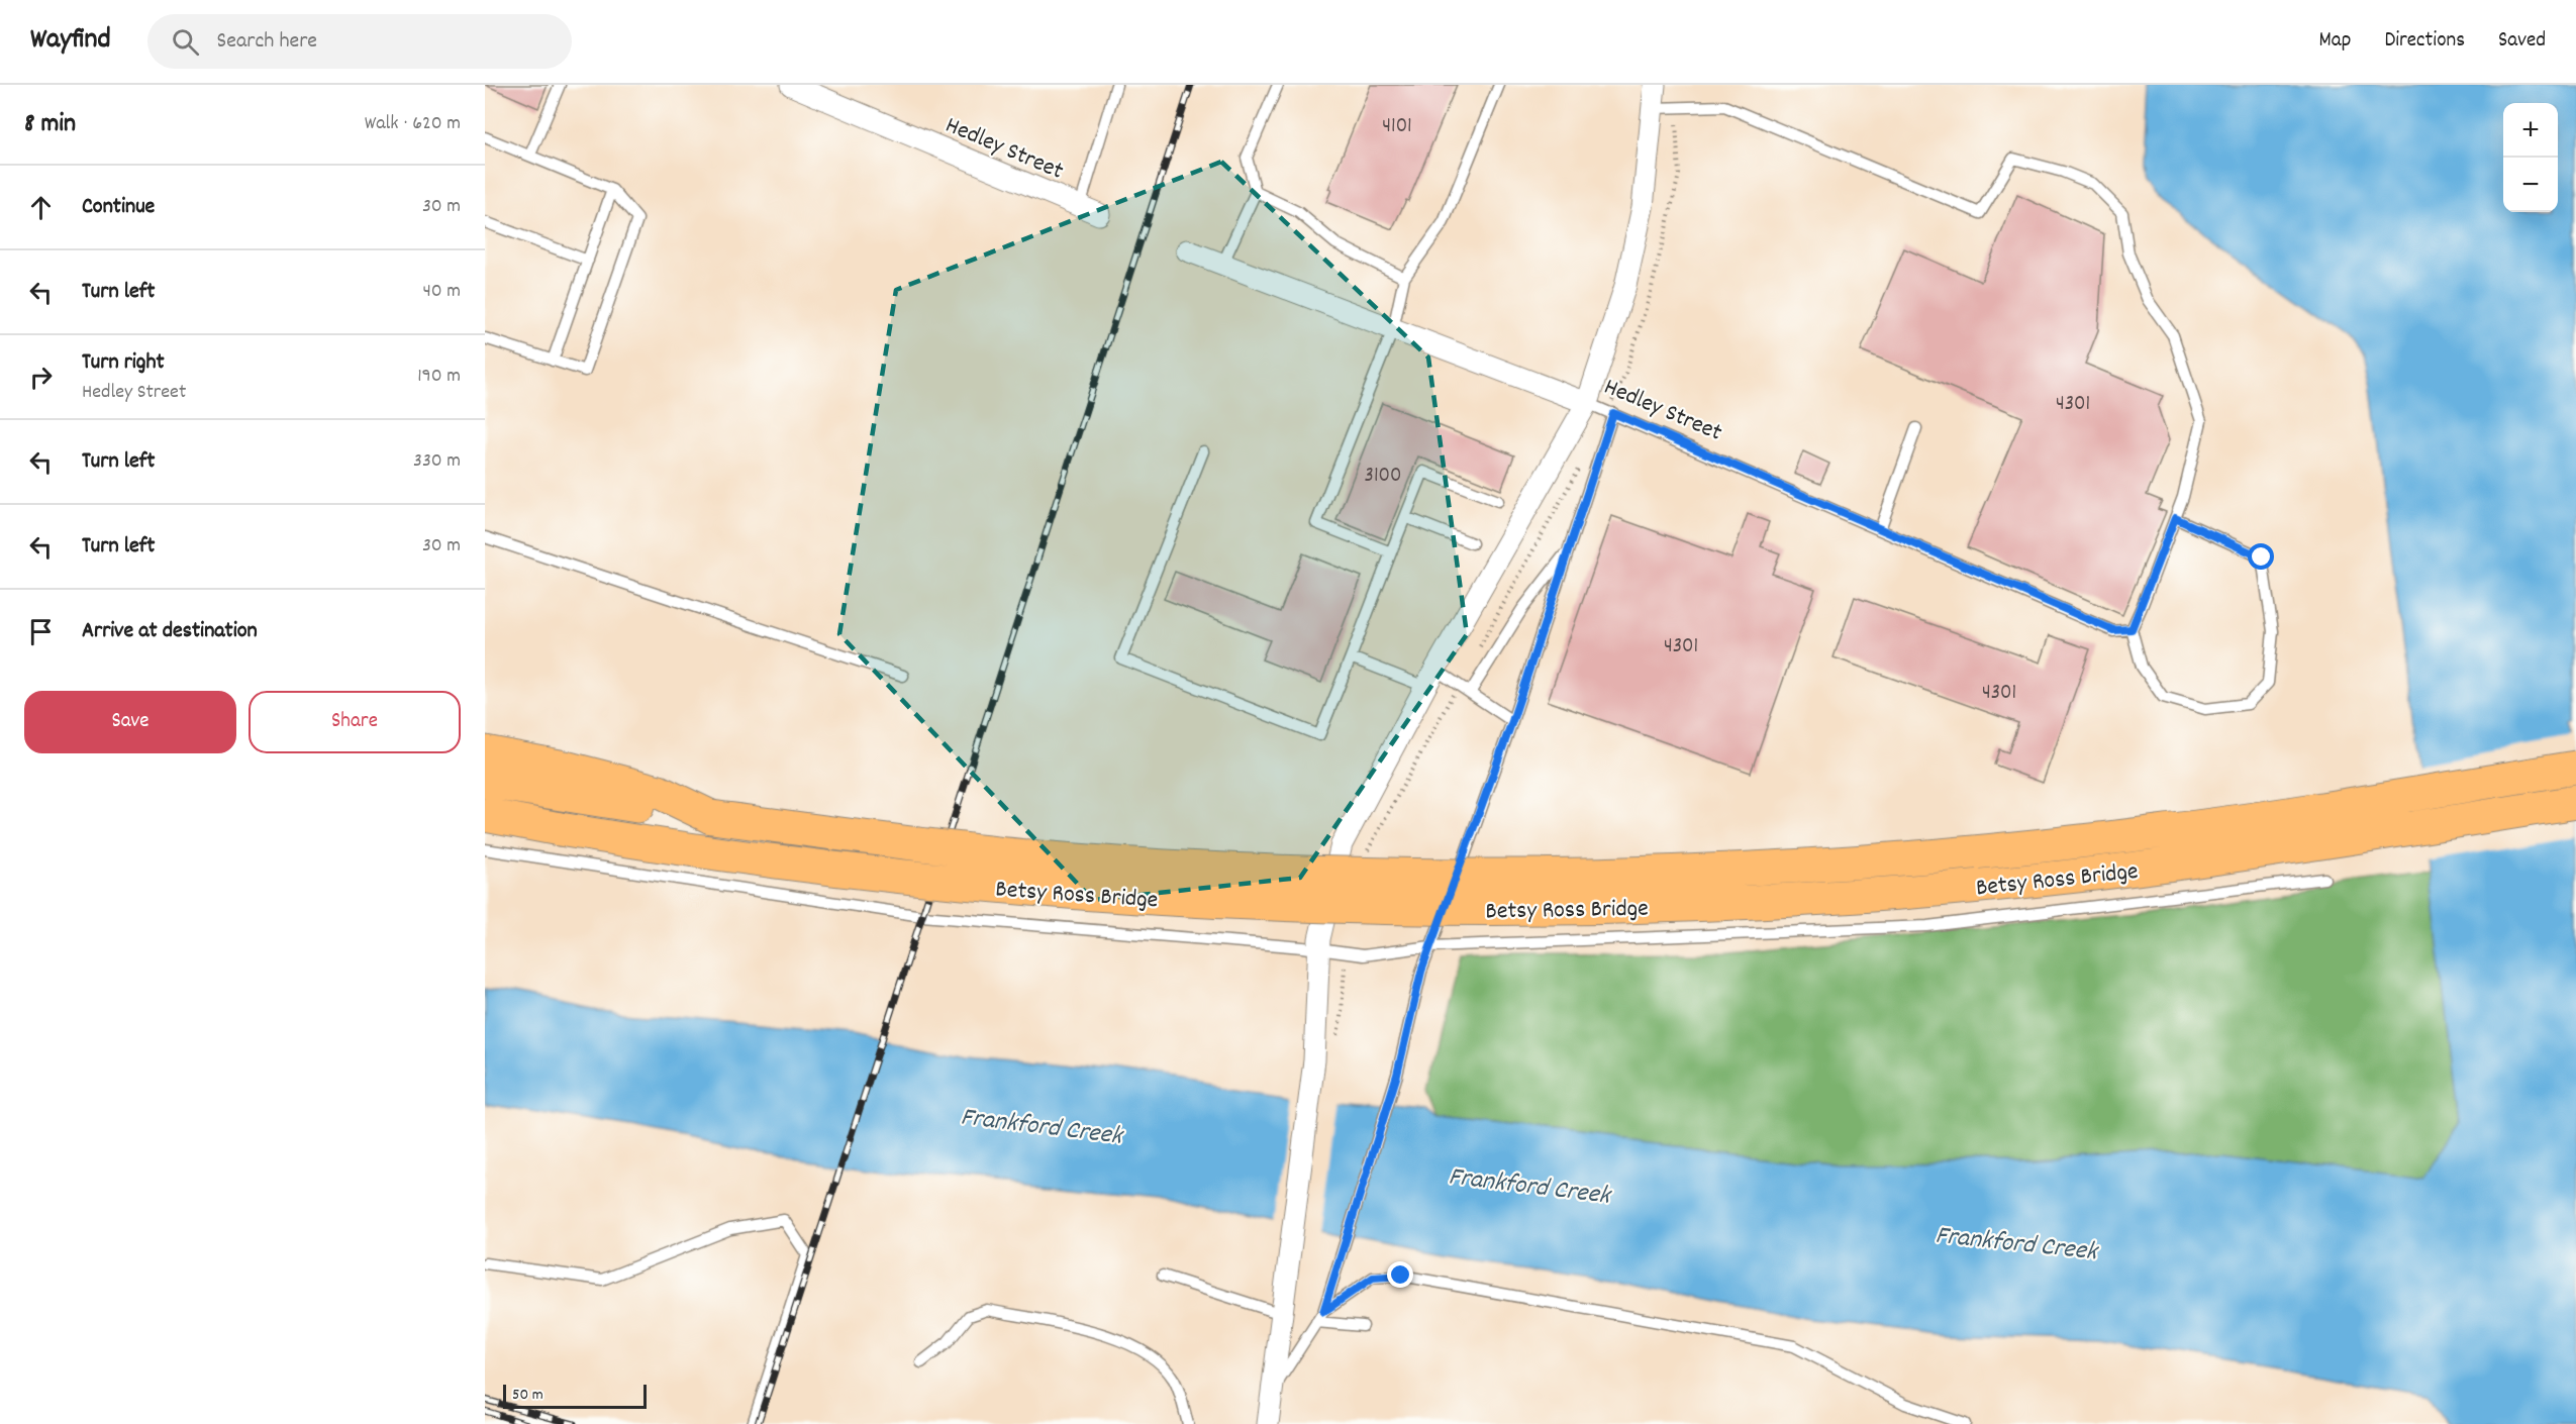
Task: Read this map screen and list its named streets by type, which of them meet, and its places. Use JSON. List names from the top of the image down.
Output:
{
  "streets": {
    "highway": ["Betsy Ross Bridge"],
    "street": ["Hedley Street"]
  },
  "water": ["Frankford Creek"],
  "house_numbers": [
    "4101",
    "4301",
    "3100",
    "4301",
    "4301"
  ],
  "scale_bar": "50 m",
  "page": {
    "header": "Wayfind",
    "search": "Search here",
    "nav": ["Map", "Directions", "Saved"],
    "heading": ["8 min", "Walk · 620 m"],
    "map_buttons": ["+", "−"],
    "list": [
      ["Continue", "30 m"],
      ["Turn left", "40 m"],
      ["Turn right", "Hedley Street", "190 m"],
      ["Turn left", "330 m"],
      ["Turn left", "30 m"],
      "Arrive at destination"
    ],
    "buttons": ["Save", "Share"],
    "scale": "50 m"
  }
}
